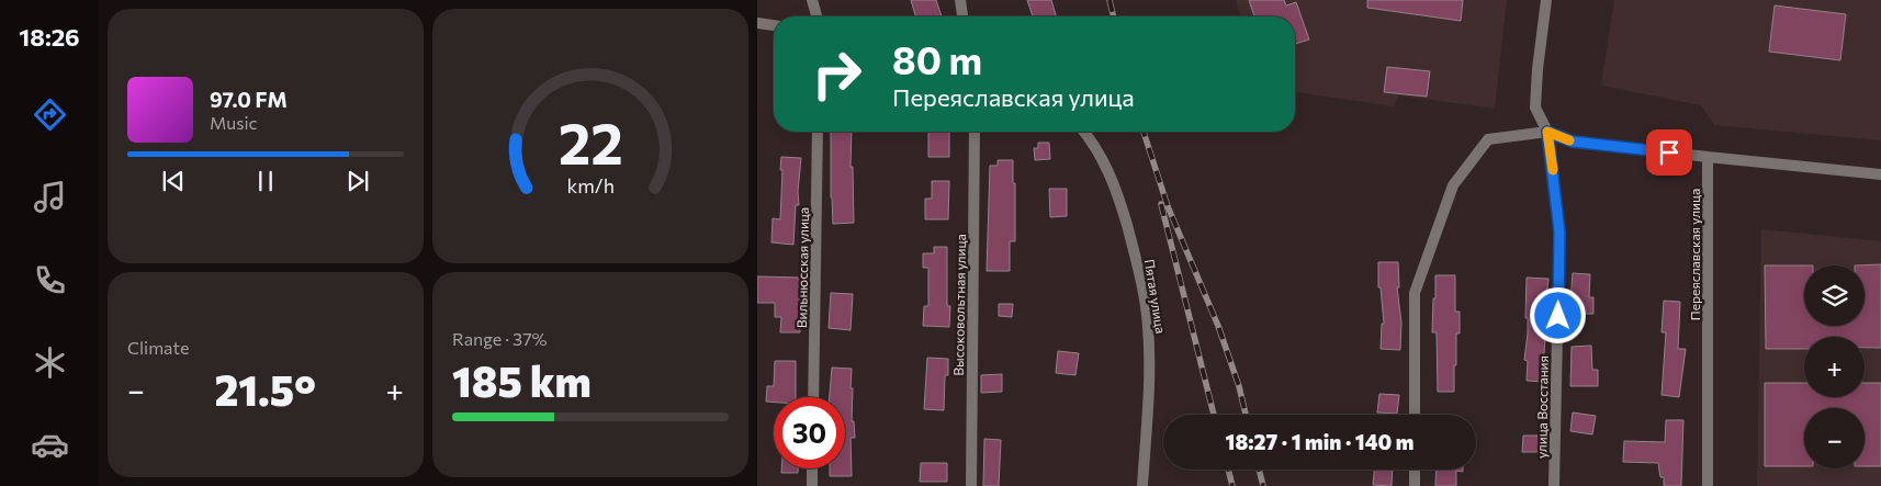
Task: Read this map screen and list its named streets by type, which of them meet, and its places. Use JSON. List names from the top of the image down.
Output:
{
  "streets": {
    "street": [
      "Переяславская улица",
      "Вильнюсская улица",
      "Пятая улица",
      "Высоковольтная улица",
      "улица Восстания"
    ]
  },
  "page": {
    "tabs": "18:26",
    "turn": ["80 m", "Переяславская улица"],
    "song": ["97.0 FM", "Music"],
    "map_buttons": ["+", "−"],
    "tile": [
      "Climate",
      ["Range · 37%", "185 km"]
    ],
    "heat": ["−", "21.5°", "+"],
    "limit": "30",
    "trip": "18:27 · 1 min · 140 m",
    "gauge": ["22", "km/h"]
  }
}
